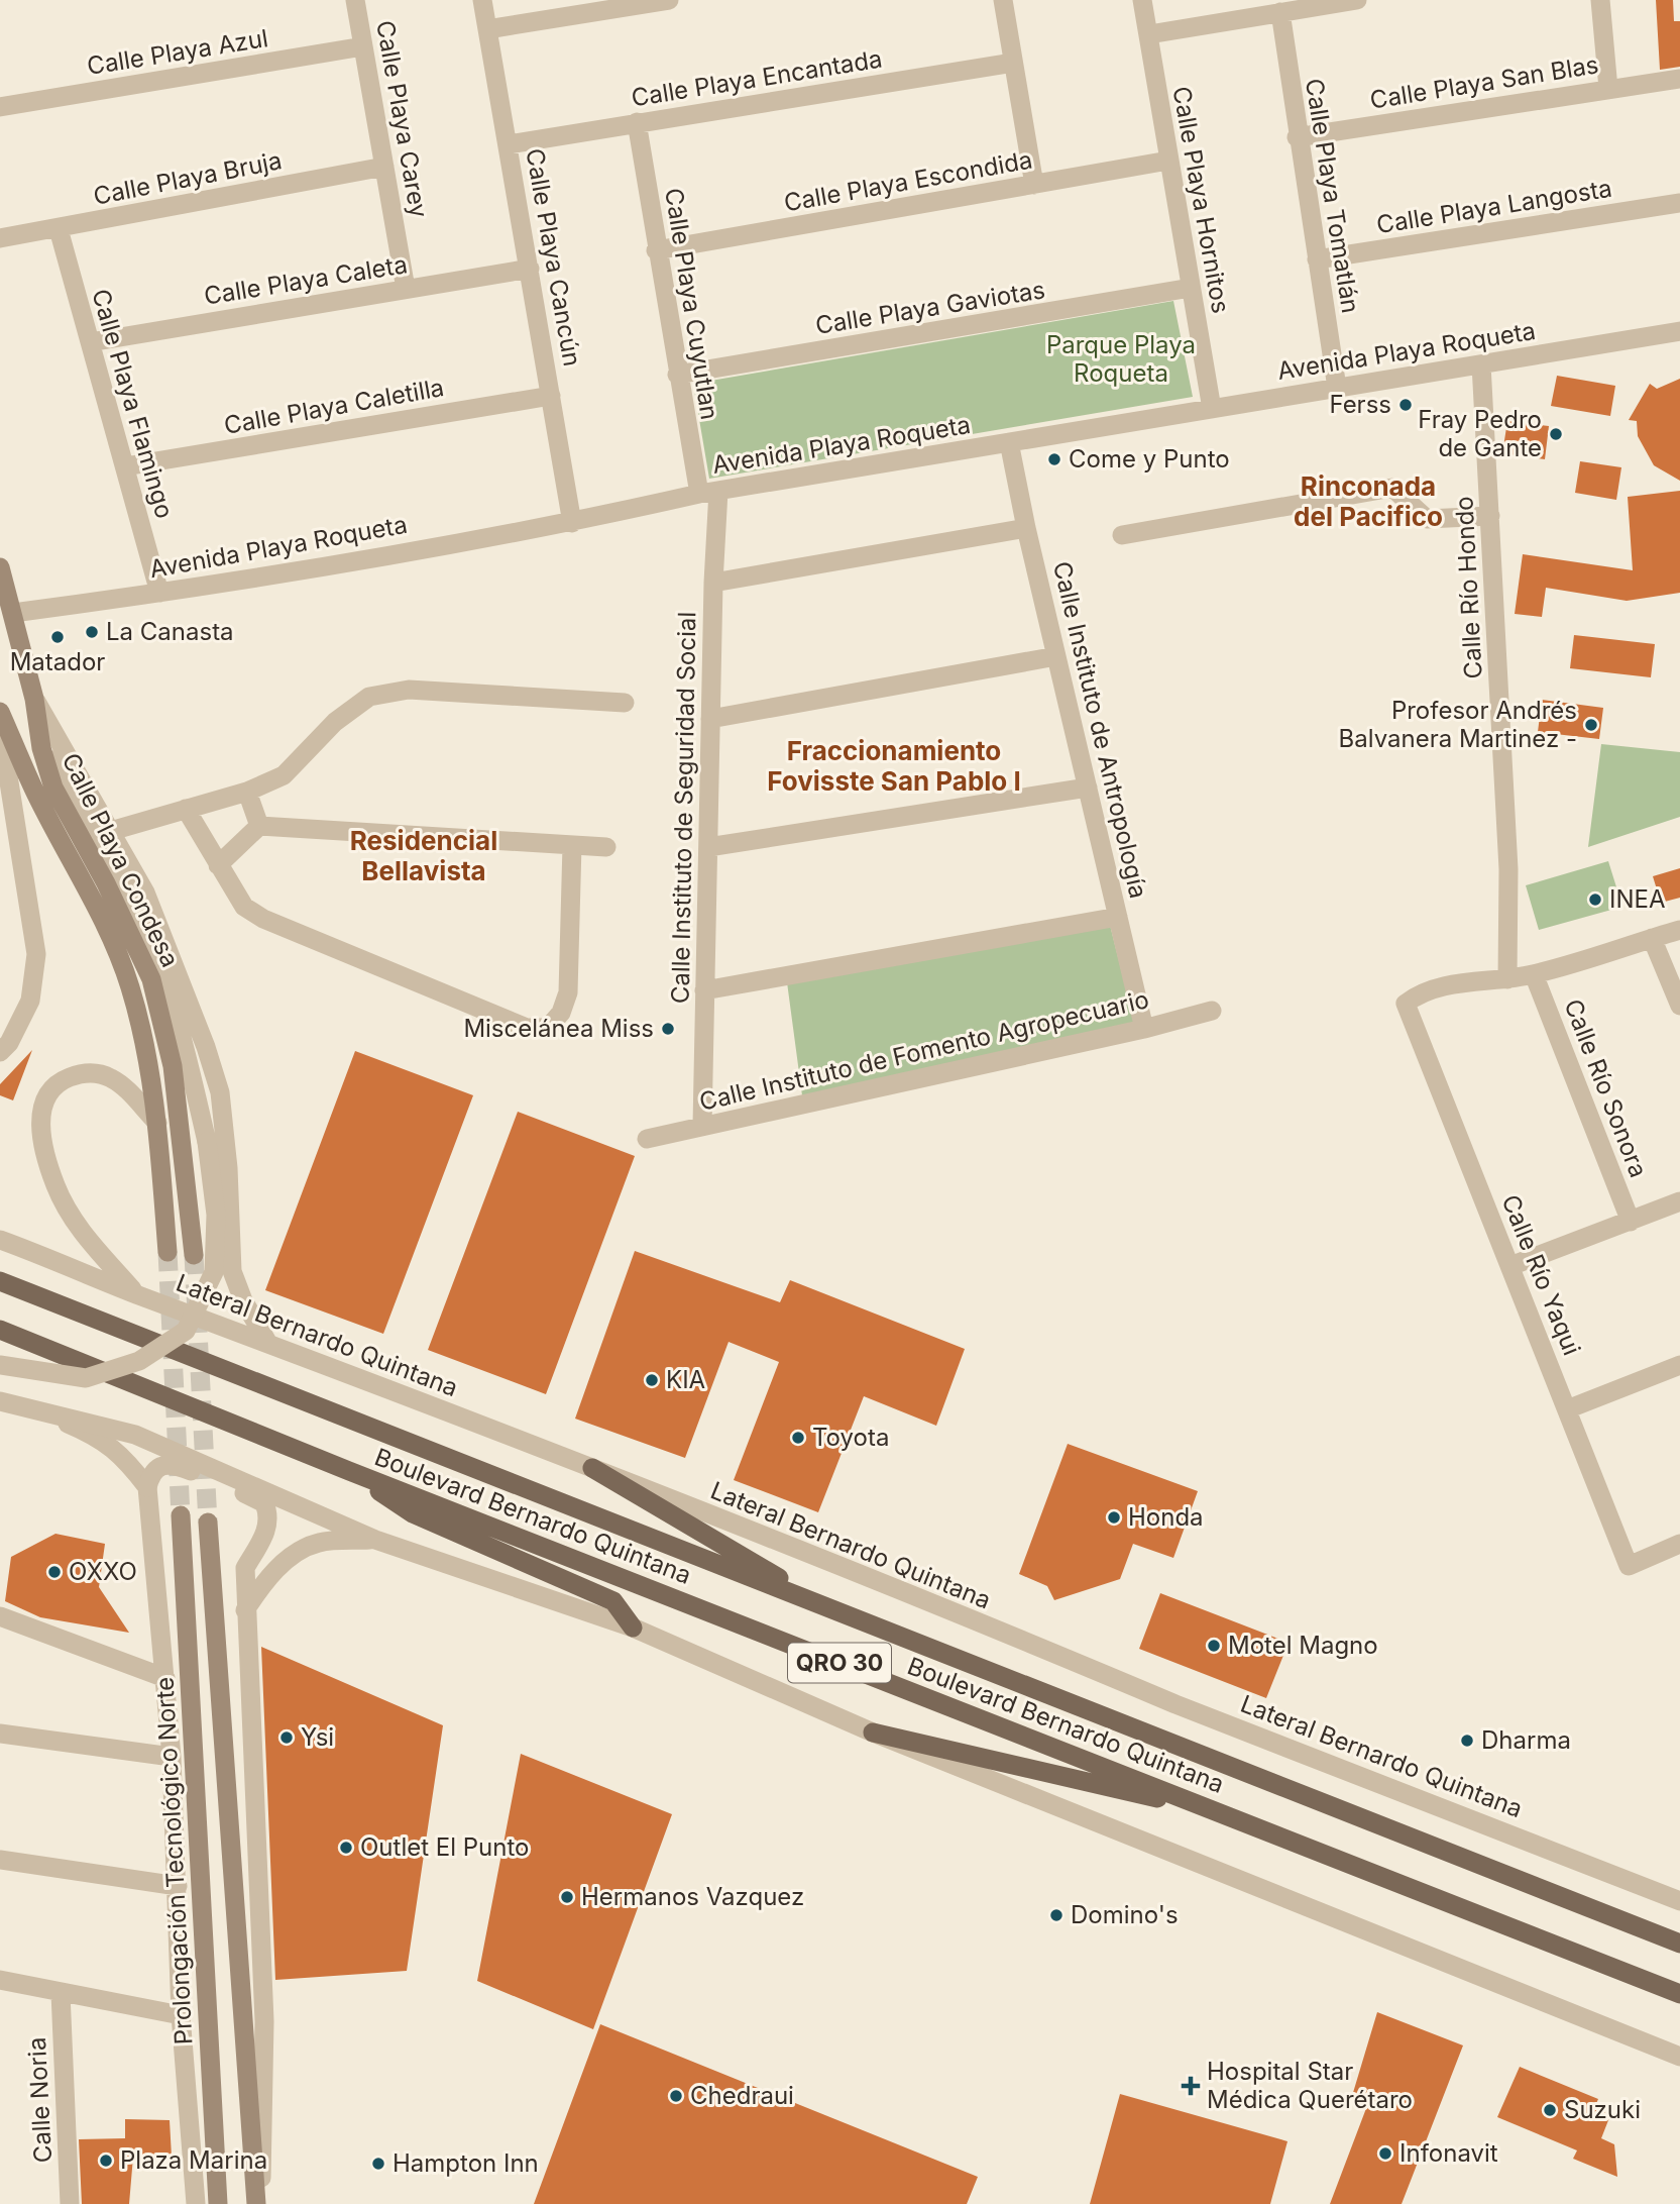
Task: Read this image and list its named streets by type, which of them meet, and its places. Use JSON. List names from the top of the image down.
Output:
{
  "streets": {
    "main road": [
      "Calle Playa Condesa",
      "Boulevard Bernardo Quintana",
      "QRO 30",
      "Prolongación Tecnológico Norte"
    ],
    "street": [
      "Calle Playa Azul",
      "Calle Playa Encantada",
      "Calle Playa San Blas",
      "Calle Playa Carey",
      "Calle Playa Bruja",
      "Calle Playa Escondida",
      "Calle Playa Tomatlán",
      "Calle Playa Hornitos",
      "Calle Playa Langosta",
      "Calle Playa Cancún",
      "Calle Playa Caleta",
      "Calle Playa Cuyutlan",
      "Calle Playa Gaviotas",
      "Avenida Playa Roqueta",
      "Calle Playa Flamingo",
      "Calle Playa Caletilla",
      "Calle Río Hondo",
      "Calle Instituto de Antropología",
      "Calle Instituto de Seguridad Social",
      "Calle Instituto de Fomento Agropecuario",
      "Calle Río Sonora",
      "Calle Río Yaqui",
      "Lateral Bernardo Quintana",
      "Calle Noria"
    ]
  },
  "crossings": [
    ["Calle Playa Azul", "Calle Playa Carey"],
    ["Calle Playa Encantada", "Calle Playa Cancún"],
    ["Calle Playa Encantada", "Calle Playa Cuyutlan"],
    ["Calle Playa San Blas", "Calle Playa Tomatlán"],
    ["Calle Playa Carey", "Calle Playa Bruja"],
    ["Calle Playa Carey", "Calle Playa Caleta"],
    ["Calle Playa Bruja", "Calle Playa Flamingo"],
    ["Calle Playa Escondida", "Calle Playa Hornitos"],
    ["Calle Playa Escondida", "Calle Playa Cuyutlan"],
    ["Calle Playa Tomatlán", "Calle Playa Langosta"],
    ["Calle Playa Tomatlán", "Avenida Playa Roqueta"],
    ["Calle Playa Hornitos", "Calle Playa Gaviotas"],
    ["Calle Playa Hornitos", "Avenida Playa Roqueta"],
    ["Calle Playa Cancún", "Calle Playa Caleta"],
    ["Calle Playa Cancún", "Avenida Playa Roqueta"],
    ["Calle Playa Cancún", "Calle Playa Caletilla"],
    ["Calle Playa Caleta", "Calle Playa Flamingo"],
    ["Calle Playa Cuyutlan", "Calle Playa Gaviotas"],
    ["Calle Playa Cuyutlan", "Avenida Playa Roqueta"],
    ["Calle Playa Cuyutlan", "Calle Instituto de Seguridad Social"],
    ["Avenida Playa Roqueta", "Calle Playa Flamingo"],
    ["Avenida Playa Roqueta", "Calle Río Hondo"],
    ["Avenida Playa Roqueta", "Calle Instituto de Antropología"],
    ["Avenida Playa Roqueta", "Calle Instituto de Seguridad Social"],
    ["Avenida Playa Roqueta", "Calle Playa Condesa"],
    ["Calle Playa Flamingo", "Calle Playa Caletilla"],
    ["Calle Río Hondo", "Calle Río Yaqui"],
    ["Calle Instituto de Antropología", "Calle Instituto de Fomento Agropecuario"],
    ["Calle Instituto de Seguridad Social", "Calle Instituto de Fomento Agropecuario"]
  ],
  "districts": ["Rinconada del Pacifico", "Fraccionamiento Fovisste San Pablo I", "Residencial Bellavista"],
  "parks": ["Parque Playa Roqueta"],
  "places": {
    "other": [
      "Ferss",
      "Fray Pedro de Gante",
      "Come y Punto",
      "La Canasta",
      "Matador",
      "Profesor Andrés Balvanera Martinez -",
      "INEA",
      "Miscelánea Miss",
      "KIA",
      "Toyota",
      "Honda",
      "OXXO",
      "Motel Magno",
      "Ysi",
      "Dharma",
      "Outlet El Punto",
      "Hermanos Vazquez",
      "Domino's",
      "Chedraui",
      "Suzuki",
      "Infonavit",
      "Plaza Marina",
      "Hampton Inn"
    ],
    "health": ["Hospital Star Médica Querétaro"]
  }
}
